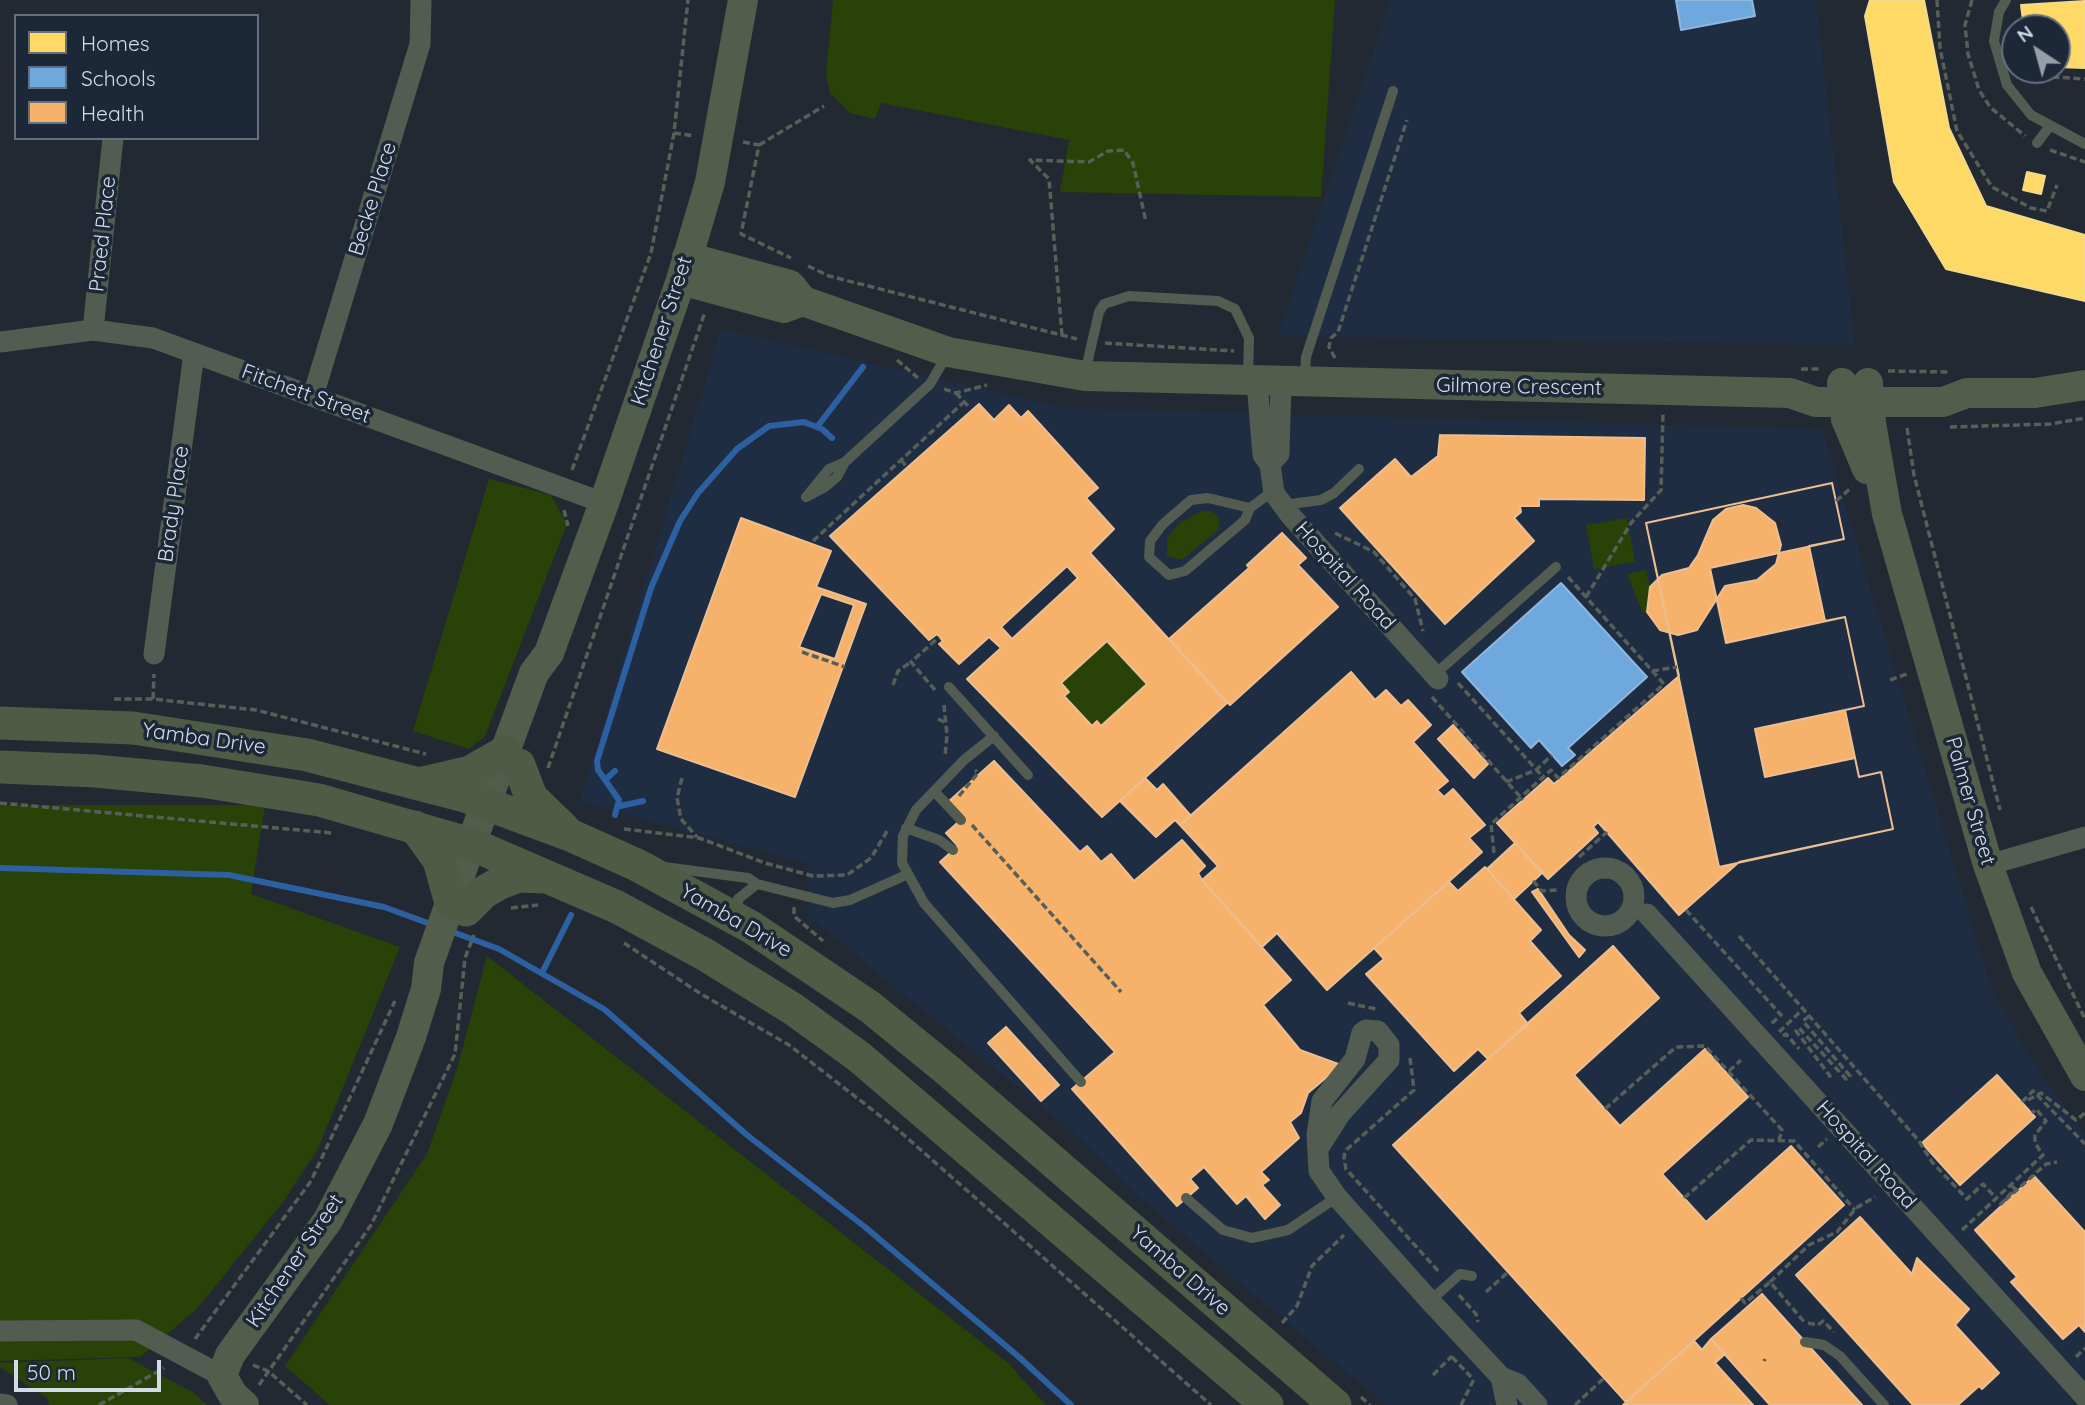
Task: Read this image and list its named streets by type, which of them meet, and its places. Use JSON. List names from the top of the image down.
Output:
{
  "streets": {
    "main road": ["Yamba Drive"],
    "street": [
      "Becke Place",
      "Praed Place",
      "Kitchener Street",
      "Gilmore Crescent",
      "Fitchett Street",
      "Brady Place",
      "Hospital Road",
      "Palmer Street"
    ]
  },
  "crossings": [
    ["Becke Place", "Fitchett Street"],
    ["Praed Place", "Fitchett Street"],
    ["Kitchener Street", "Gilmore Crescent"],
    ["Kitchener Street", "Fitchett Street"],
    ["Kitchener Street", "Yamba Drive"],
    ["Gilmore Crescent", "Palmer Street"],
    ["Fitchett Street", "Brady Place"]
  ],
  "legend": ["Homes", "Schools", "Health"],
  "scale_bar": "50 m",
  "north": "top left"
}
